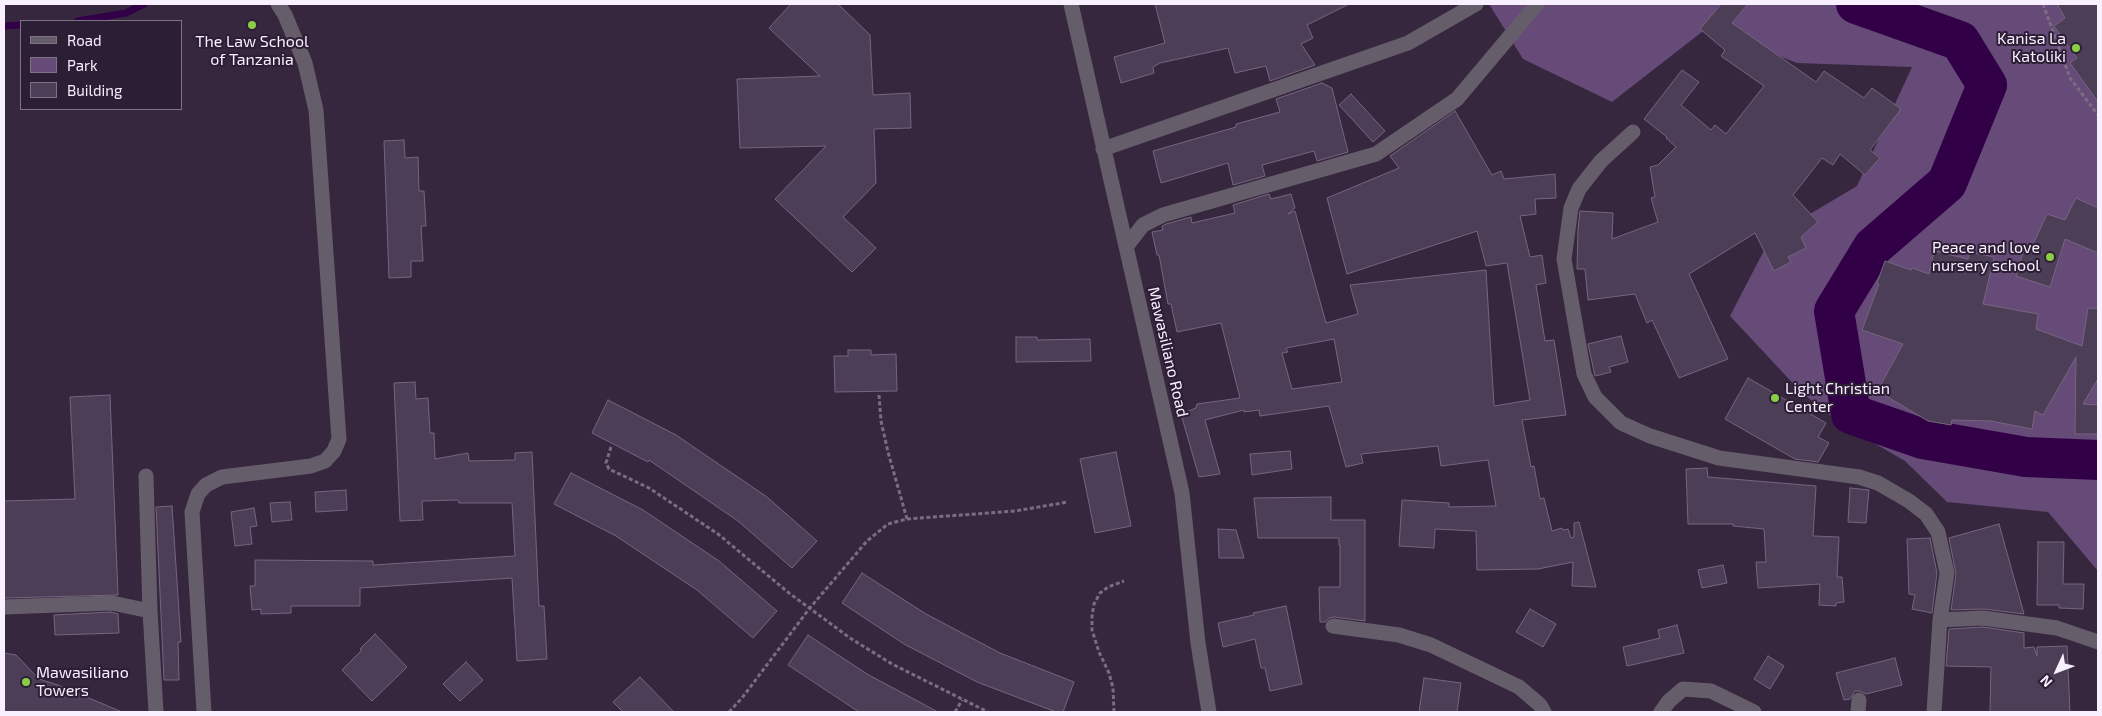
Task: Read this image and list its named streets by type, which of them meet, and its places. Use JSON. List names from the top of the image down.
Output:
{
  "streets": {
    "street": ["Mawasiliano Road"]
  },
  "places": [
    "The Law School of Tanzania",
    "Kanisa La Katoliki",
    "Peace and love nursery school",
    "Light Christian Center",
    "Mawasiliano Towers"
  ],
  "legend": ["Road", "Park", "Building"],
  "north": "bottom left"
}
